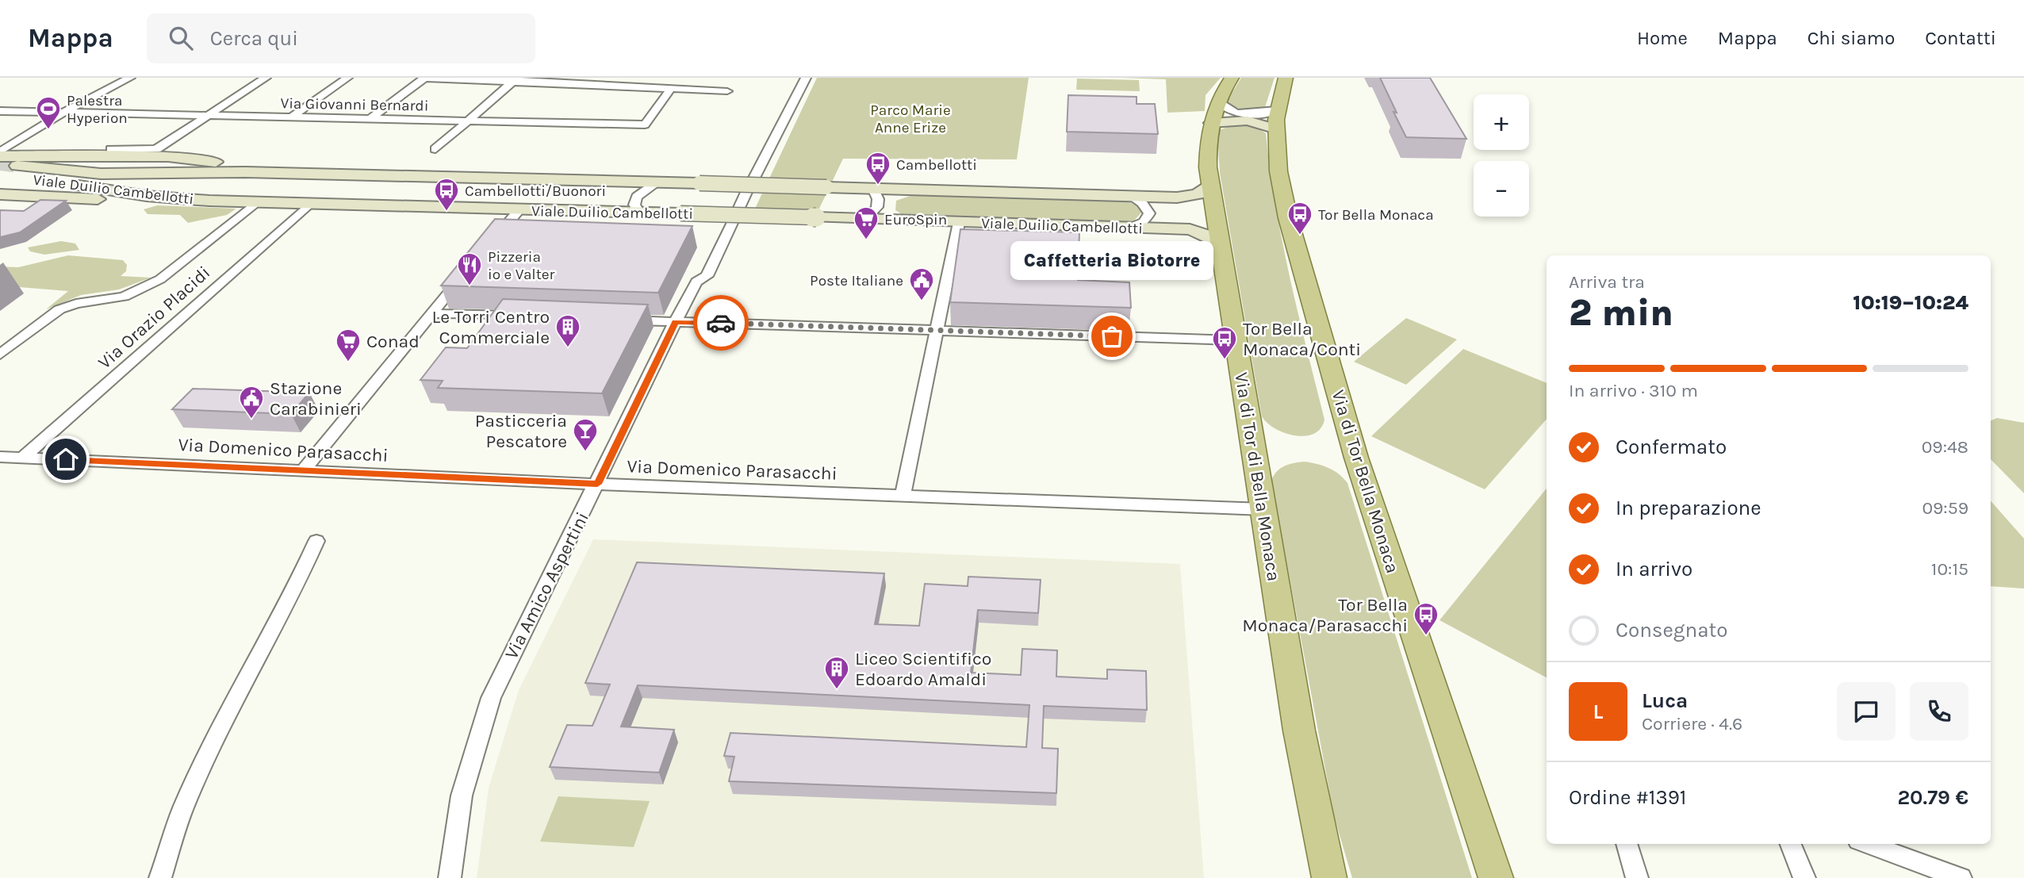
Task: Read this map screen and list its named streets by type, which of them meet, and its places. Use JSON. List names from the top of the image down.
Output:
{
  "streets": {
    "main road": ["Viale Duilio Cambellotti", "Via di Tor di Bella Monaca", "Via di Tor Bella Monaca"],
    "street": [
      "Via Giovanni Bernardi",
      "Via Orazio Placidi",
      "Via Domenico Parasacchi",
      "Via Amico Aspertini"
    ]
  },
  "crossings": [
    ["Viale Duilio Cambellotti", "Via Orazio Placidi"],
    ["Viale Duilio Cambellotti", "Via di Tor di Bella Monaca"],
    ["Via Orazio Placidi", "Via Domenico Parasacchi"],
    ["Via Domenico Parasacchi", "Via di Tor di Bella Monaca"],
    ["Via Domenico Parasacchi", "Via Amico Aspertini"]
  ],
  "parks": ["Parco Marie Anne Erize"],
  "places": {
    "sports": ["Palestra Hyperion"],
    "bus stop": [
      "Cambellotti",
      "Cambellotti/Buonori",
      "Tor Bella Monaca",
      "Tor Bella Monaca/Conti",
      "Tor Bella Monaca/Parasacchi"
    ],
    "supermarket": ["EuroSpin", "Conad"],
    "restaurant": ["Pizzeria io e Valter"],
    "public building": ["Poste Italiane", "Stazione Carabinieri"],
    "other": ["Caffetteria Biotorre"],
    "building": ["Le Torri Centro Commerciale", "Liceo Scientifico Edoardo Amaldi"],
    "bar": ["Pasticceria Pescatore"]
  },
  "page": {
    "header": "Mappa",
    "search": "Cerca qui",
    "nav": [
      "Home",
      "Mappa",
      "Chi siamo",
      "Contatti"
    ],
    "map_buttons": ["+", "−"],
    "bubble": "Caffetteria Biotorre",
    "heading": ["2 min", "Arriva tra", "10:19–10:24"],
    "panel": [
      "Luca",
      "Corriere · 4.6",
      "Ordine #1391",
      "20.79 €"
    ],
    "bar": "In arrivo · 310 m",
    "list": [
      ["Confermato", "09:48"],
      ["In preparazione", "09:59"],
      ["In arrivo", "10:15"],
      "Consegnato"
    ],
    "round": "L"
  }
}
